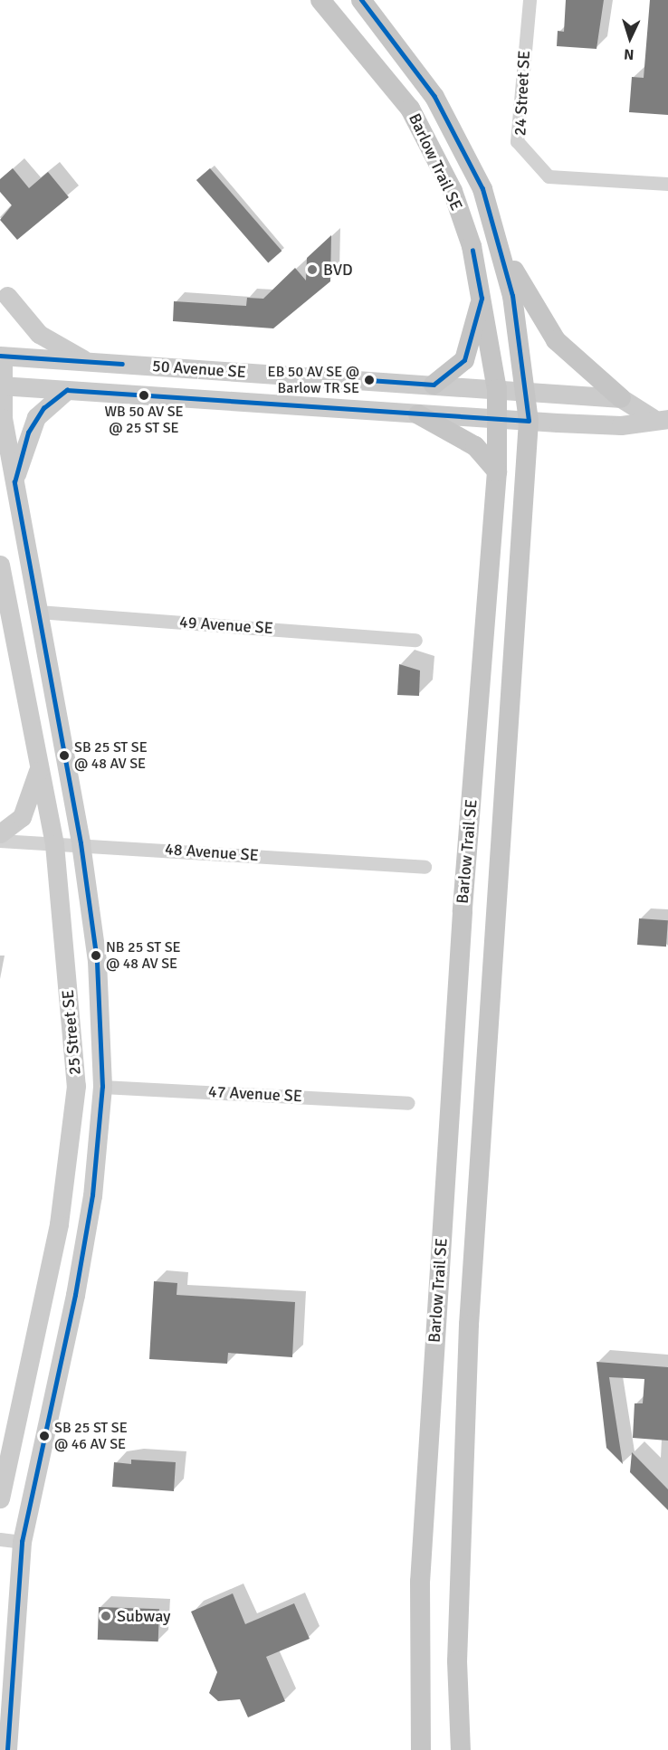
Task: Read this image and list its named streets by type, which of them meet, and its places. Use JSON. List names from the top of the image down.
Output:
{
  "streets": {
    "main road": ["Barlow Trail SE"],
    "street": [
      "24 Street SE",
      "50 Avenue SE",
      "49 Avenue SE",
      "48 Avenue SE",
      "25 Street SE",
      "47 Avenue SE"
    ]
  },
  "crossings": [
    ["Barlow Trail SE", "50 Avenue SE"],
    ["50 Avenue SE", "25 Street SE"],
    ["49 Avenue SE", "25 Street SE"],
    ["48 Avenue SE", "25 Street SE"],
    ["25 Street SE", "47 Avenue SE"]
  ],
  "places": [
    "BVD",
    "EB 50 AV SE @ Barlow TR SE",
    "WB 50 AV SE @ 25 ST SE",
    "SB 25 ST SE @ 48 AV SE",
    "NB 25 ST SE @ 48 AV SE",
    "SB 25 ST SE @ 46 AV SE",
    "Subway"
  ],
  "north": "bottom"
}
